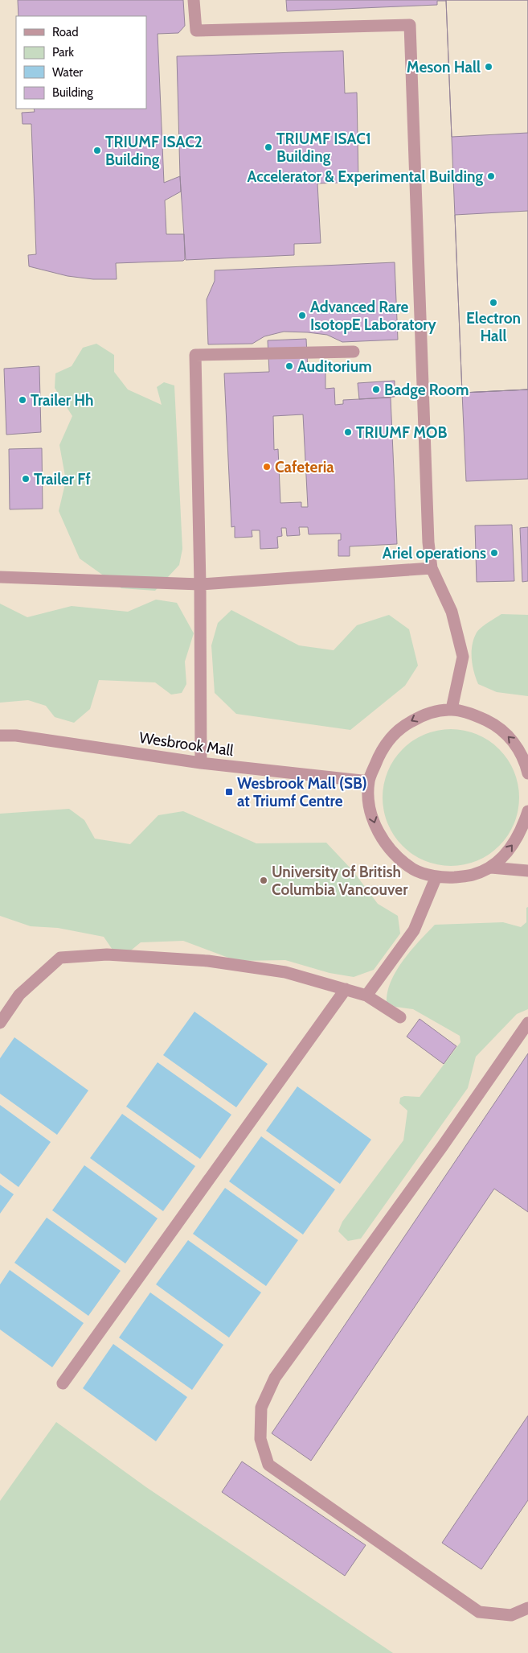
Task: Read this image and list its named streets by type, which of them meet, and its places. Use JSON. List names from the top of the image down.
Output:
{
  "streets": {
    "street": ["Wesbrook Mall"]
  },
  "places": {
    "other": [
      "Meson Hall",
      "TRIUMF ISAC1 Building",
      "TRIUMF ISAC2 Building",
      "Accelerator & Experimental Building",
      "Electron Hall",
      "Advanced Rare IsotopE Laboratory",
      "Auditorium",
      "Badge Room",
      "Trailer Hh",
      "TRIUMF MOB",
      "Cafeteria",
      "Trailer Ff",
      "Ariel operations",
      "University of British Columbia Vancouver"
    ],
    "transit": ["Wesbrook Mall (SB) at Triumf Centre"]
  },
  "legend": [
    "Road",
    "Park",
    "Water",
    "Building"
  ]
}
